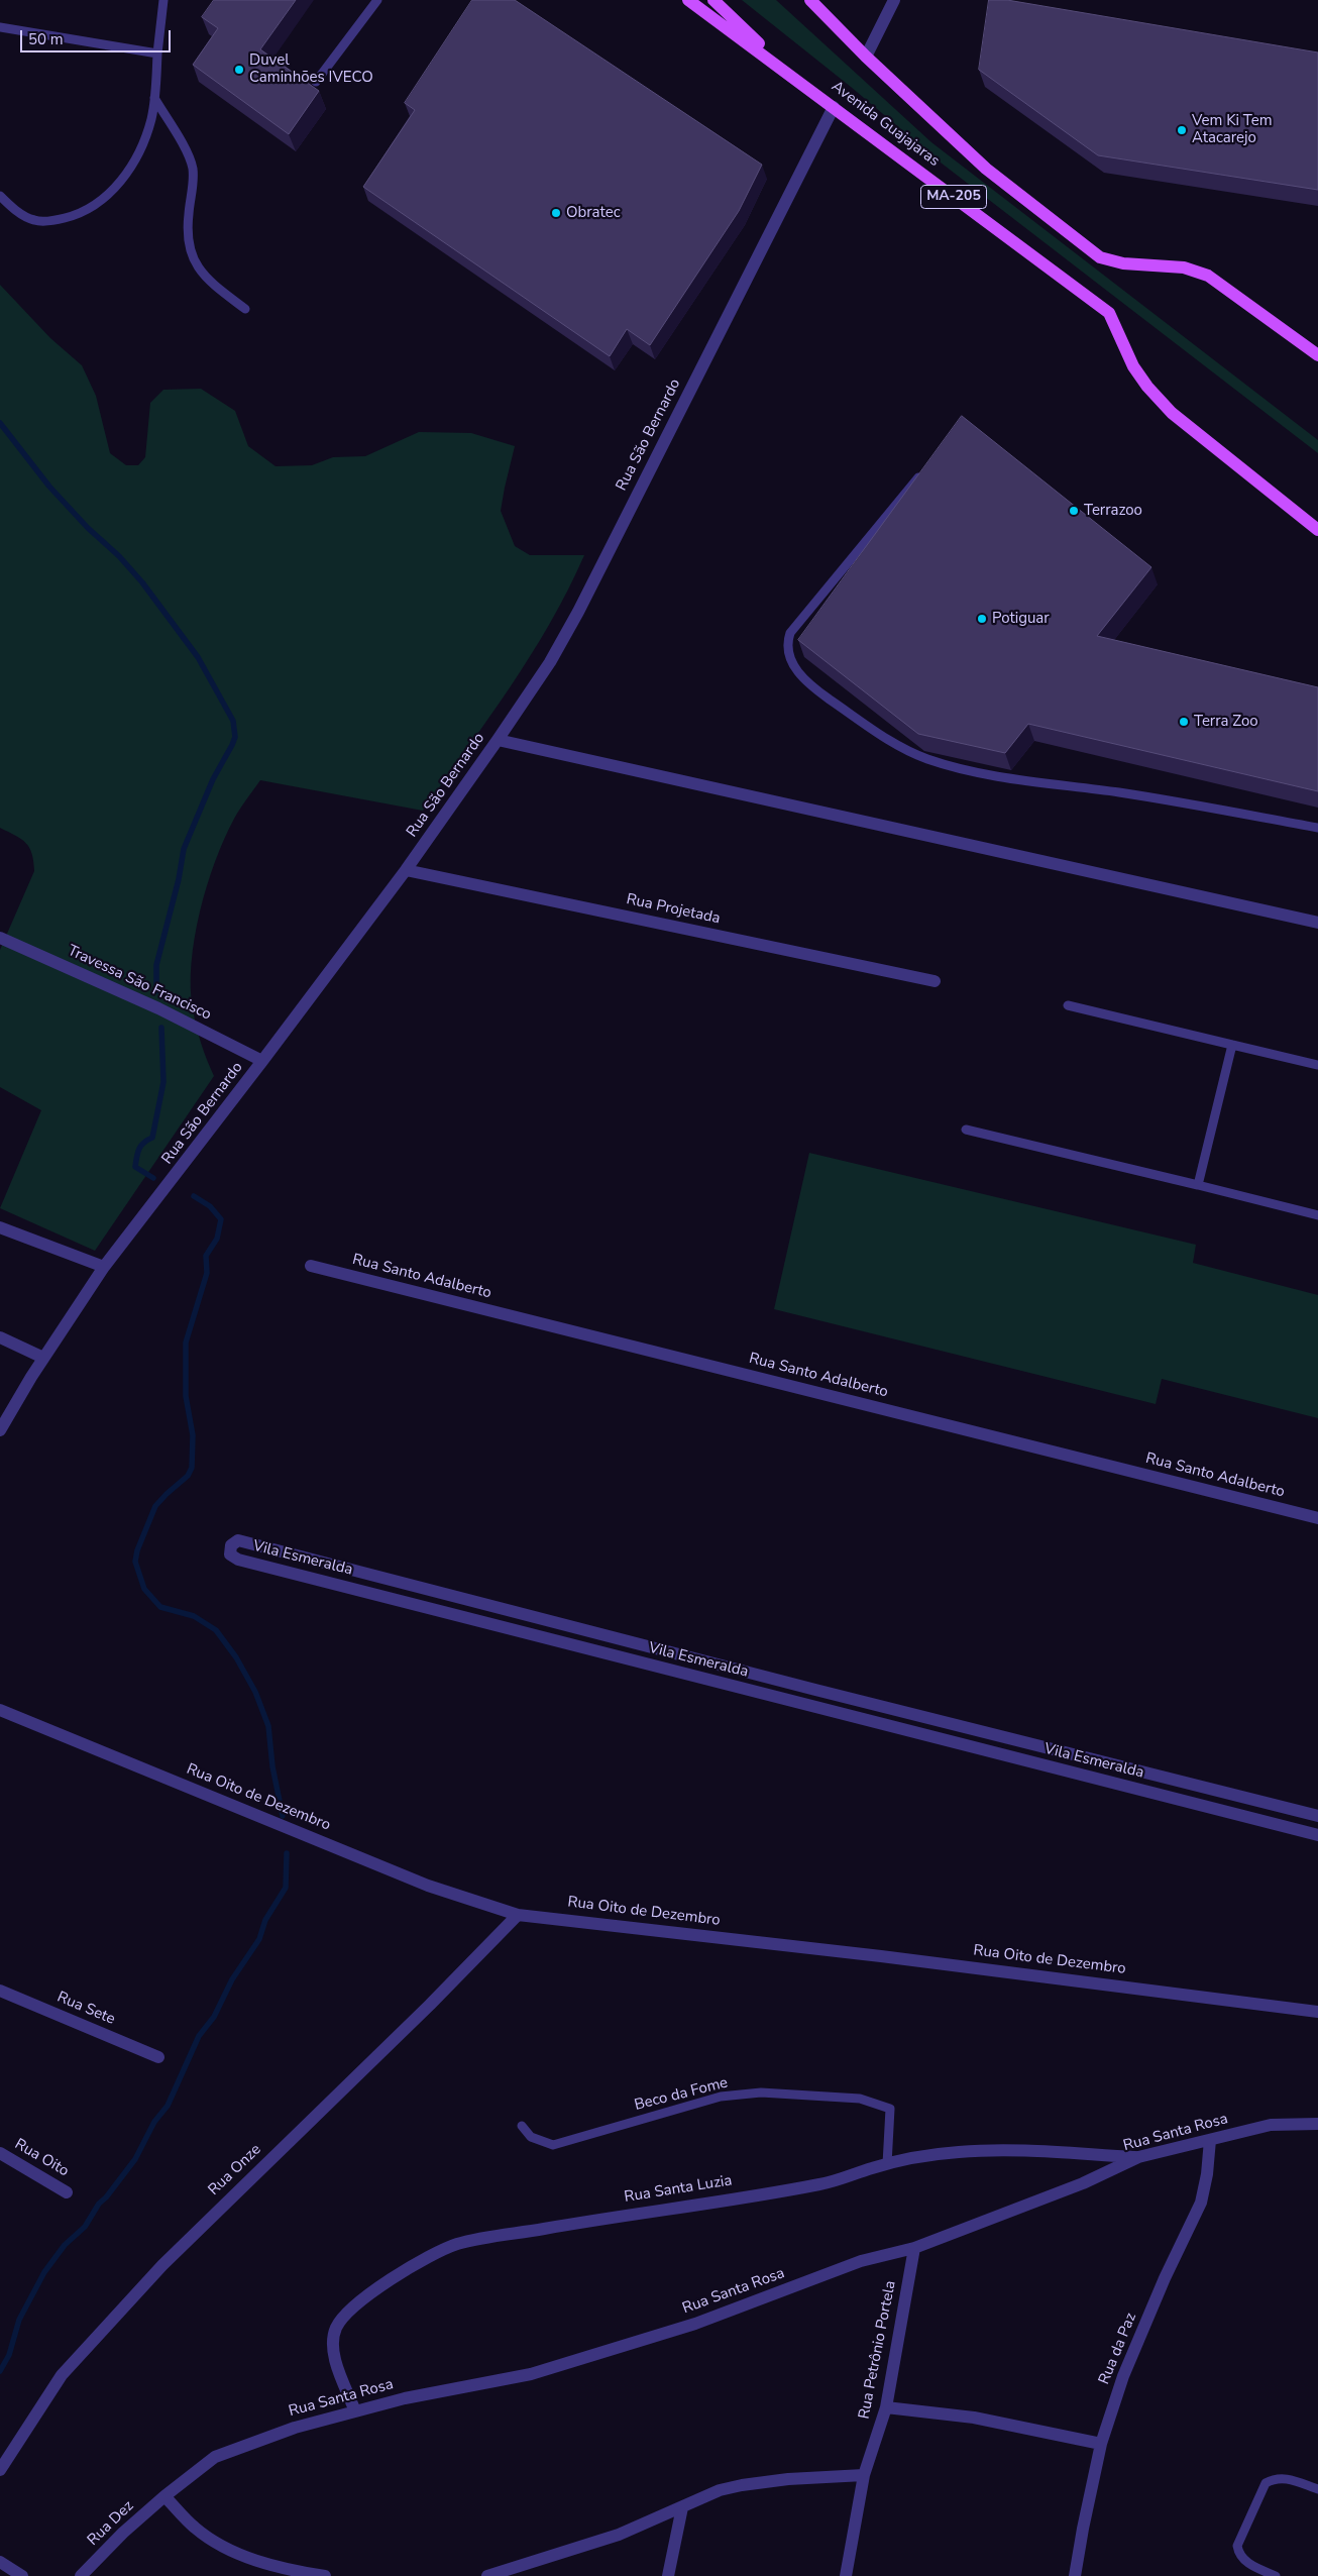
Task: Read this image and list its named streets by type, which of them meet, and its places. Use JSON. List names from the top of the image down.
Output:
{
  "streets": {
    "main road": ["Avenida Guajajaras", "MA-205"],
    "street": [
      "Rua São Bernardo",
      "Rua Projetada",
      "Travessa São Francisco",
      "Rua Santo Adalberto",
      "Vila Esmeralda",
      "Rua Oito de Dezembro",
      "Rua Sete",
      "Rua Santa Rosa",
      "Rua Oito",
      "Rua Onze",
      "Rua Santa Luzia",
      "Rua da Paz",
      "Rua Petrônio Portela",
      "Rua Dez"
    ],
    "lane": ["Beco da Fome"]
  },
  "crossings": [
    ["Avenida Guajajaras", "Rua São Bernardo"],
    ["Rua São Bernardo", "Rua Projetada"],
    ["Rua São Bernardo", "Travessa São Francisco"],
    ["Rua Oito de Dezembro", "Rua Onze"],
    ["Beco da Fome", "Rua Santa Luzia"],
    ["Rua Santa Rosa", "Rua Santa Luzia"],
    ["Rua Santa Rosa", "Rua da Paz"],
    ["Rua Santa Rosa", "Rua Petrônio Portela"],
    ["Rua Santa Rosa", "Rua Dez"]
  ],
  "places": [
    "Duvel Caminhões IVECO",
    "Vem Ki Tem Atacarejo",
    "Obratec",
    "Terrazoo",
    "Potiguar",
    "Terra Zoo"
  ],
  "scale_bar": "50 m"
}
